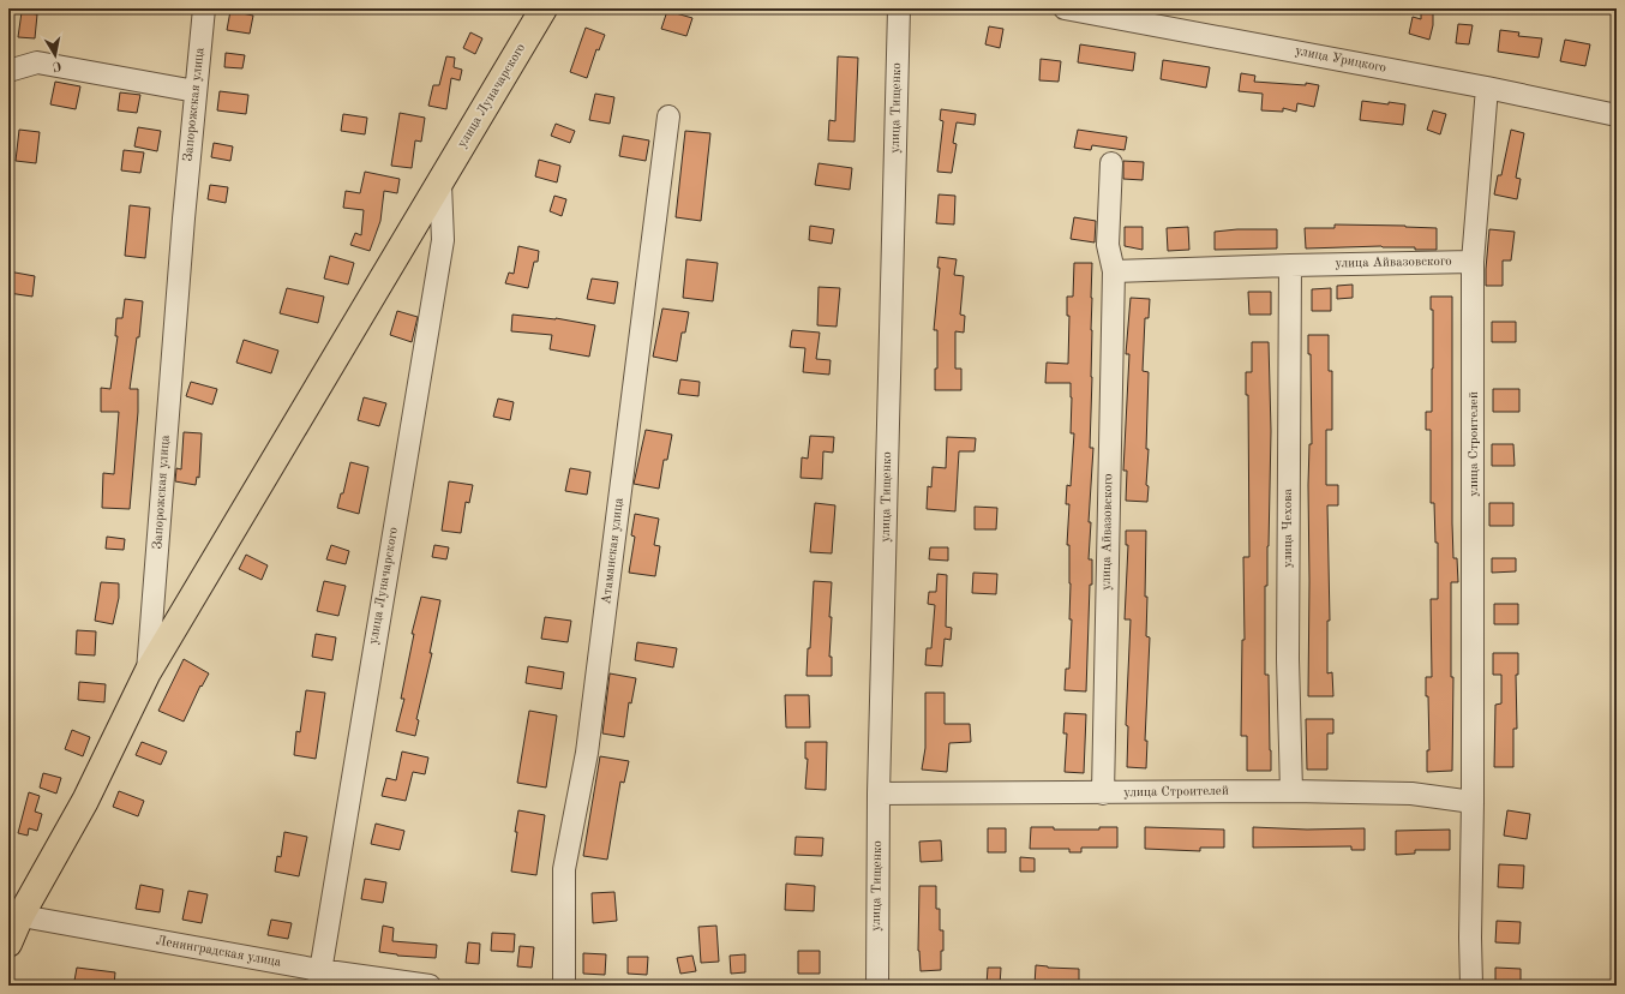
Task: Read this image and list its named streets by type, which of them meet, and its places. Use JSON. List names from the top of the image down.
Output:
{
  "streets": {
    "main road": ["улица Луначарского", "Запорожская улица"],
    "street": [
      "улица Урицкого",
      "улица Тищенко",
      "улица Айвазовского",
      "улица Строителей",
      "улица Чехова",
      "Атаманская улица",
      "Ленинградская улица"
    ]
  },
  "crossings": [
    ["улица Урицкого", "улица Строителей"],
    ["улица Луначарского", "Запорожская улица"],
    ["улица Луначарского", "Ленинградская улица"],
    ["Запорожская улица", "Ленинградская улица"],
    ["улица Тищенко", "улица Строителей"],
    ["улица Айвазовского", "улица Строителей"],
    ["улица Айвазовского", "улица Чехова"],
    ["улица Строителей", "улица Чехова"]
  ],
  "north": "bottom"
}
